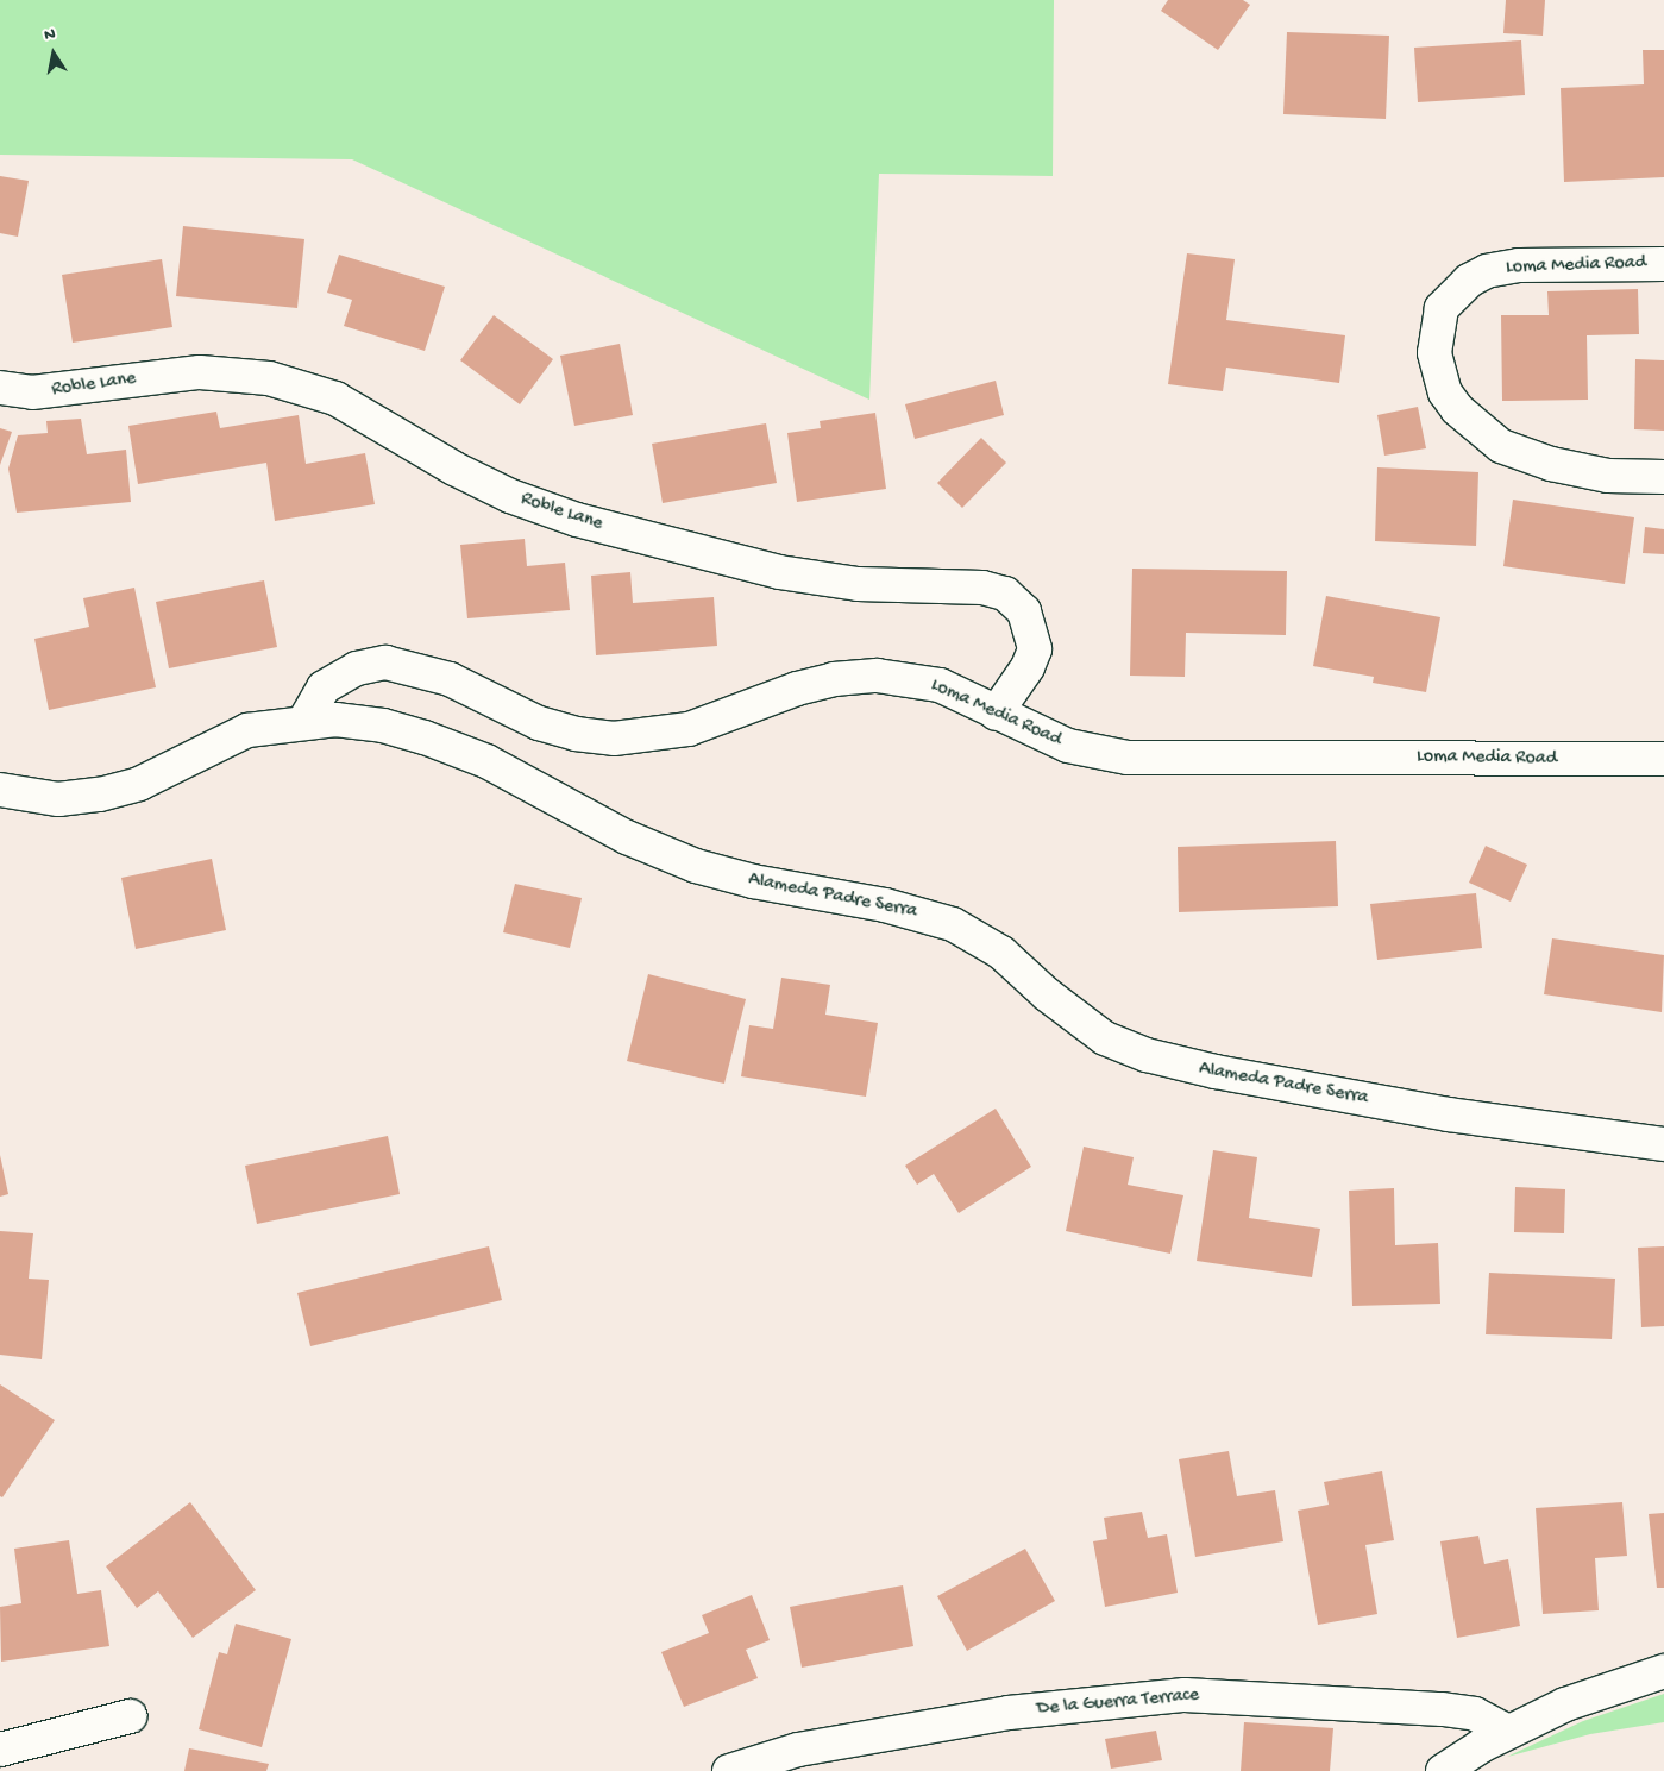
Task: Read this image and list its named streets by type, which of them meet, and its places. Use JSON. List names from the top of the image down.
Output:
{
  "streets": {
    "street": [
      "Loma Media Road",
      "Roble Lane",
      "Alameda Padre Serra",
      "De la Guerra Terrace"
    ]
  },
  "crossings": [
    ["Loma Media Road", "Roble Lane"],
    ["Loma Media Road", "Alameda Padre Serra"]
  ],
  "north": "top"
}
